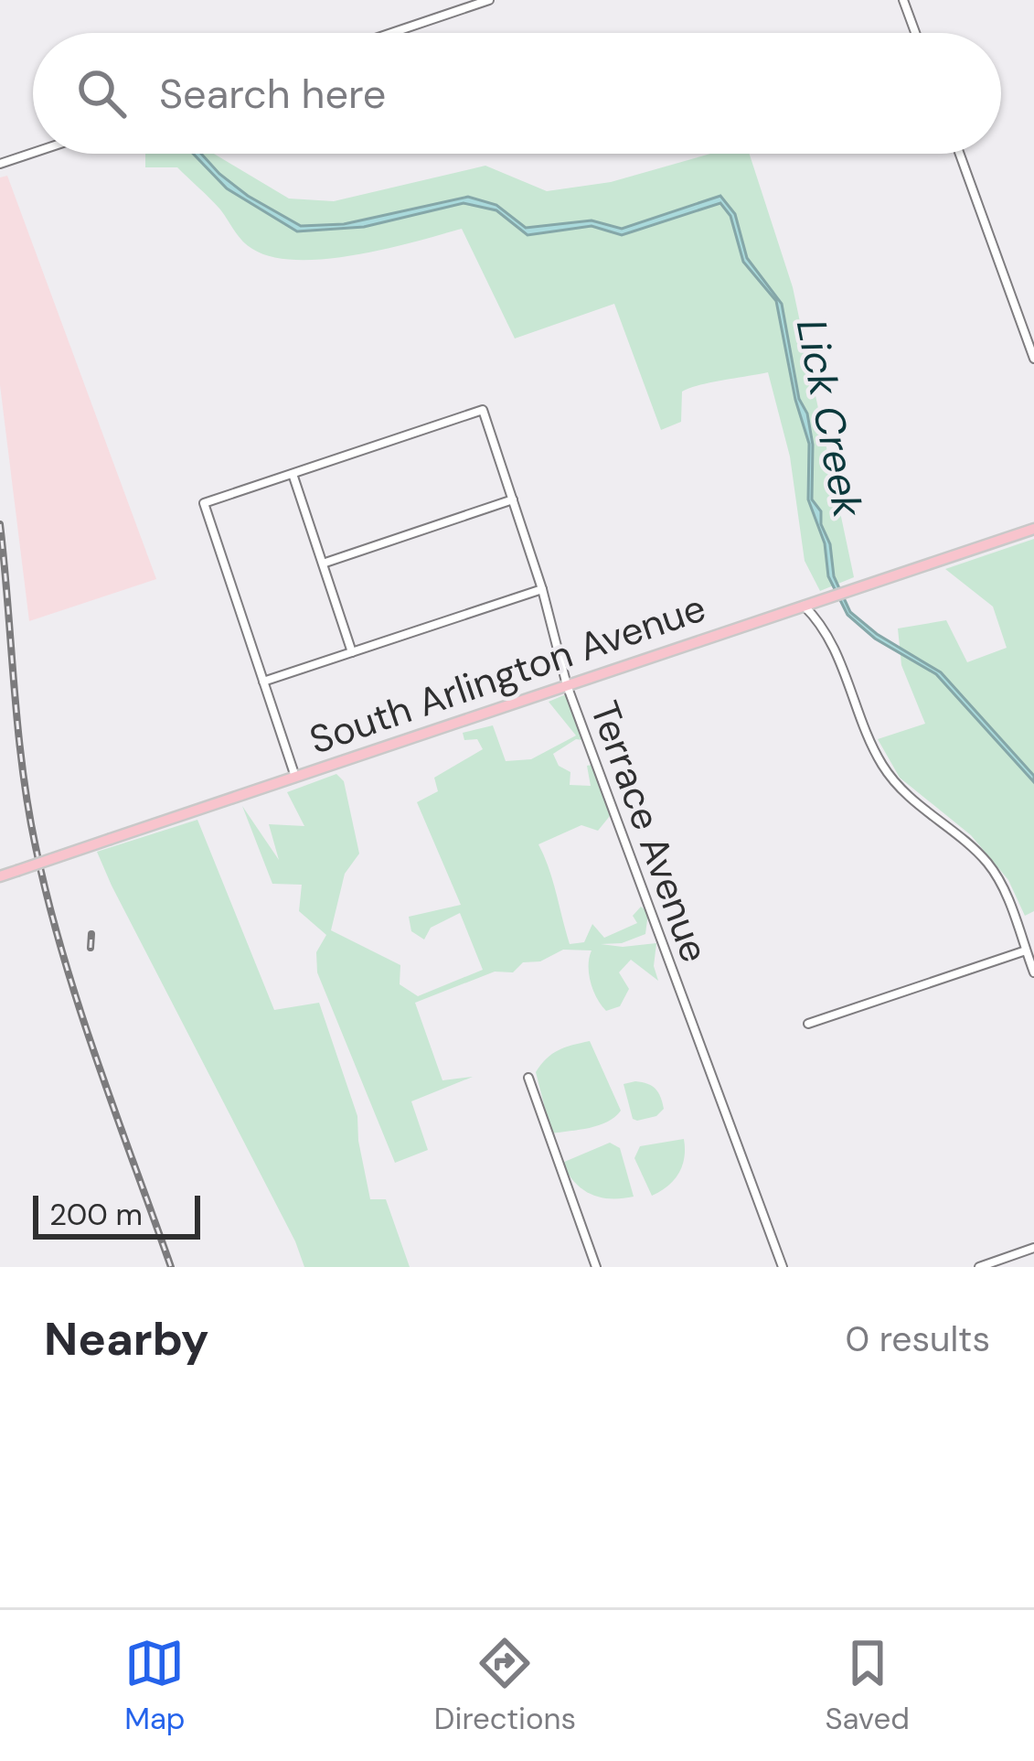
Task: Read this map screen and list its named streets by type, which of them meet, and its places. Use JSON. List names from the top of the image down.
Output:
{
  "streets": {
    "main road": ["South Arlington Avenue"],
    "street": ["Terrace Avenue"]
  },
  "crossings": [
    ["South Arlington Avenue", "Terrace Avenue"]
  ],
  "water": ["Lick Creek"],
  "scale_bar": "200 m",
  "page": {
    "search": "Search here",
    "scale": "200 m",
    "heading": ["Nearby", "0 results"],
    "nav": ["Map", "Directions", "Saved"]
  }
}
